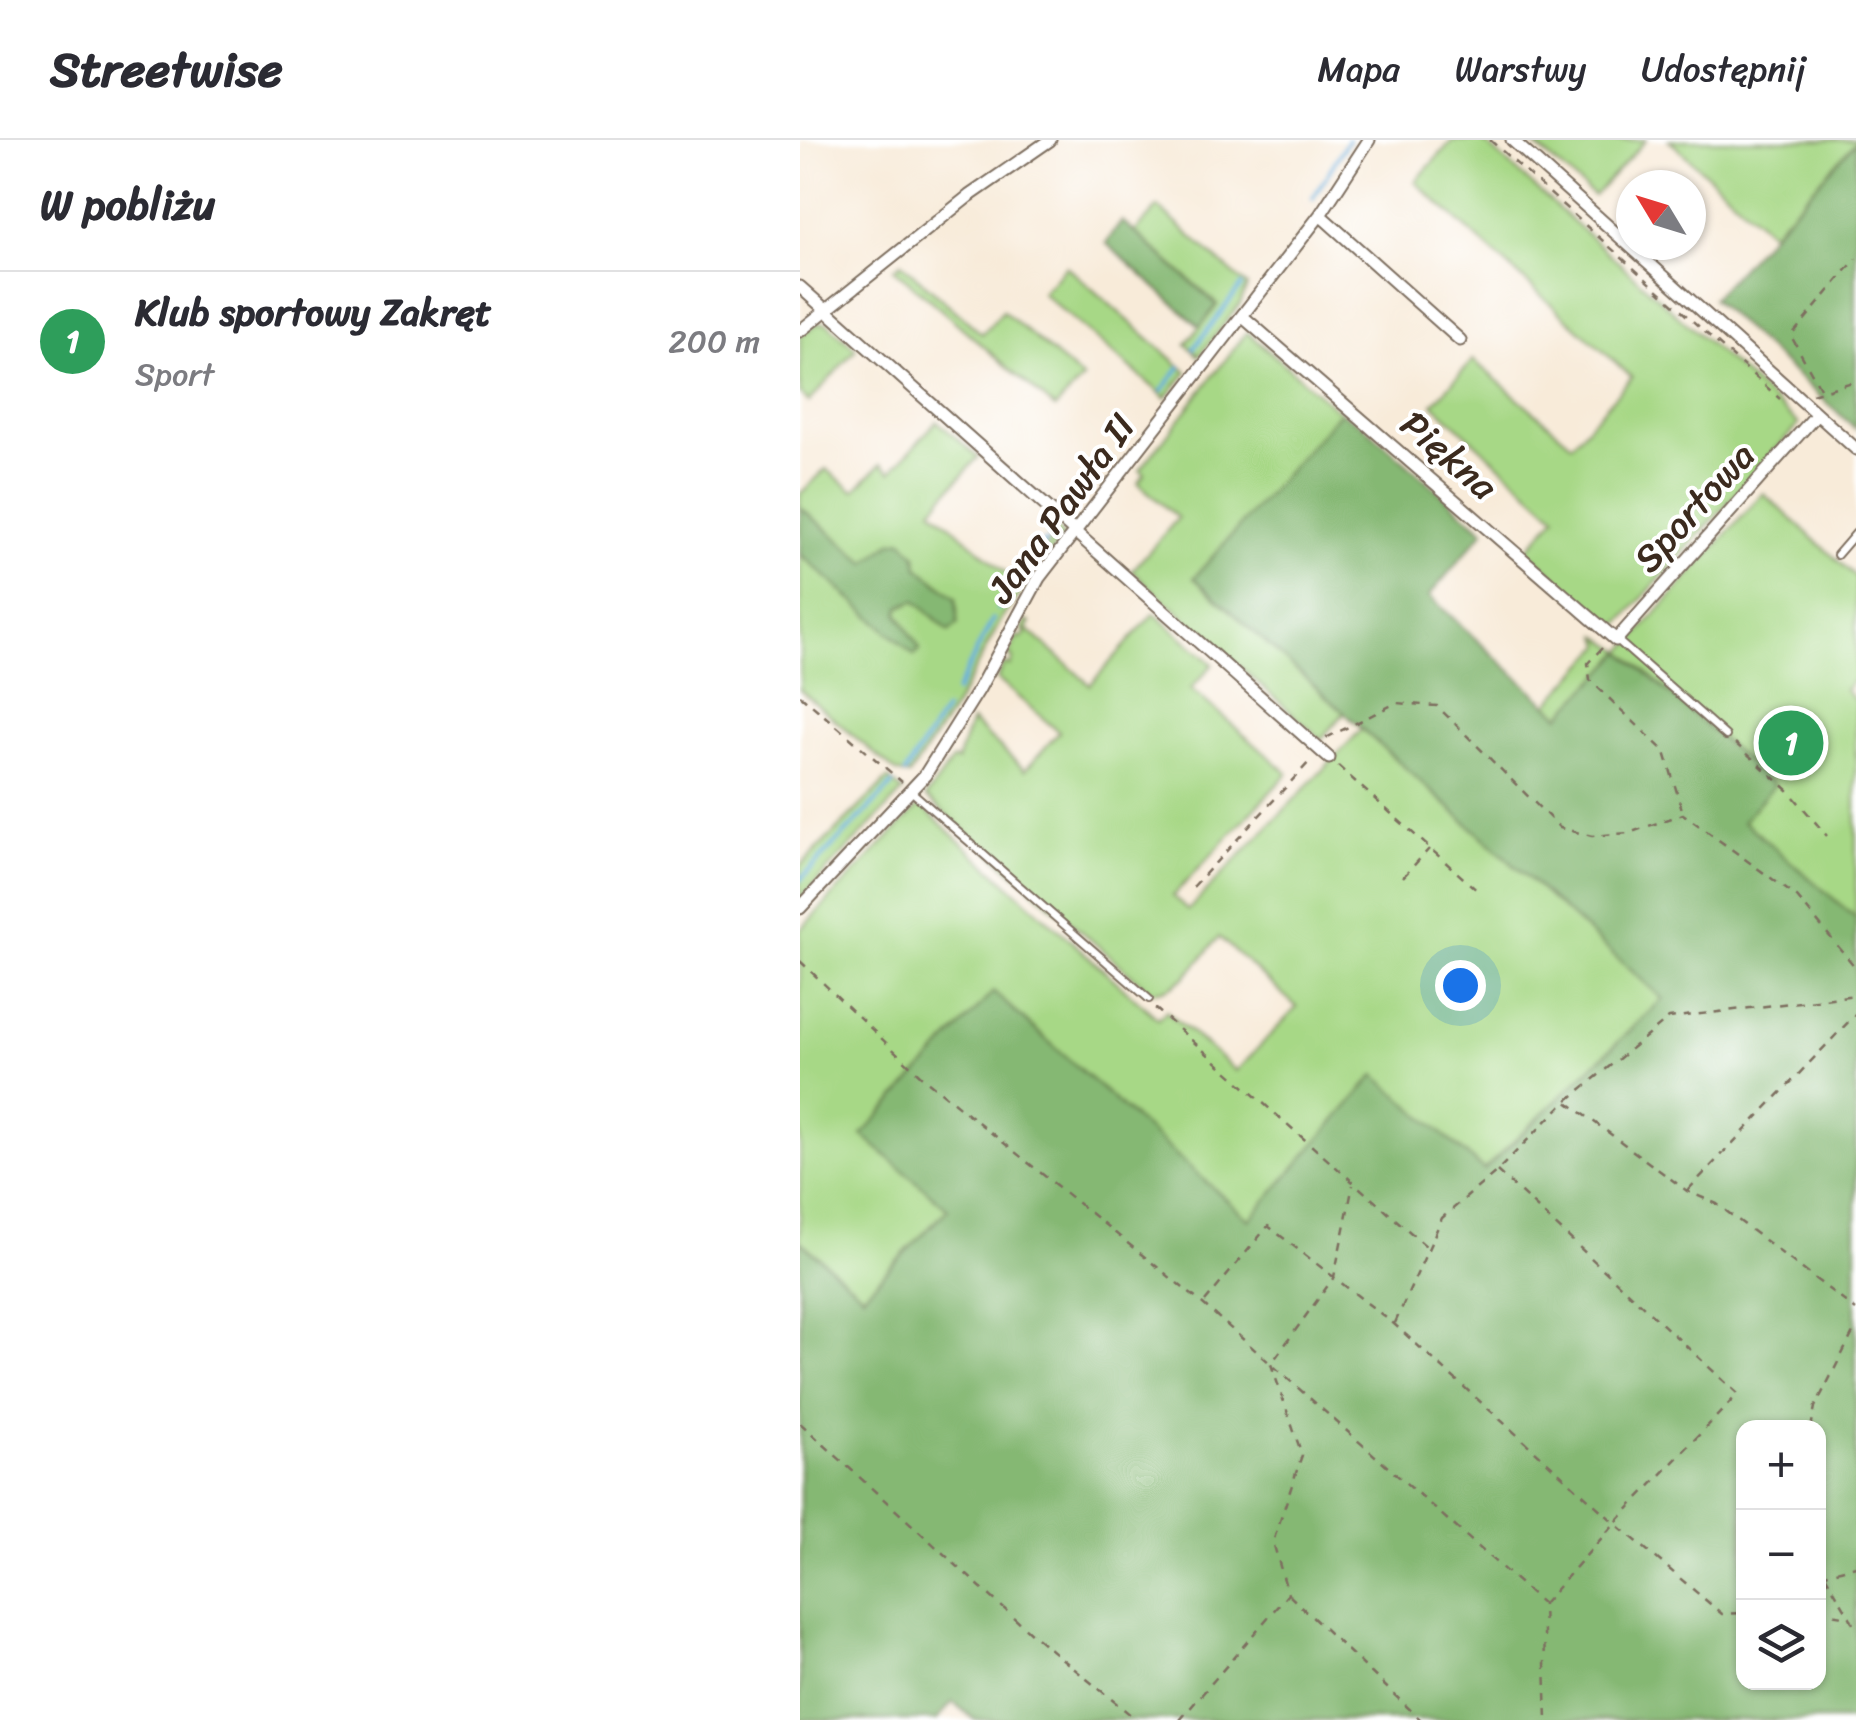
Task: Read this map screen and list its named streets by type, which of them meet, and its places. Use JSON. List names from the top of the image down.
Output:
{
  "streets": {
    "street": ["Piękna", "Sportowa", "Jana Pawła II"]
  },
  "crossings": [
    ["Piękna", "Sportowa"],
    ["Piękna", "Jana Pawła II"]
  ],
  "north": "top left",
  "page": {
    "header": "Streetwise",
    "nav": ["Mapa", "Warstwy", "Udostępnij"],
    "heading": "W pobliżu",
    "list": [
      {
        "mark": "1",
        "name": "Klub sportowy Zakręt",
        "note": "Sport",
        "value": "200 m"
      }
    ],
    "pins": "1",
    "map_buttons": ["+", "−"]
  }
}
